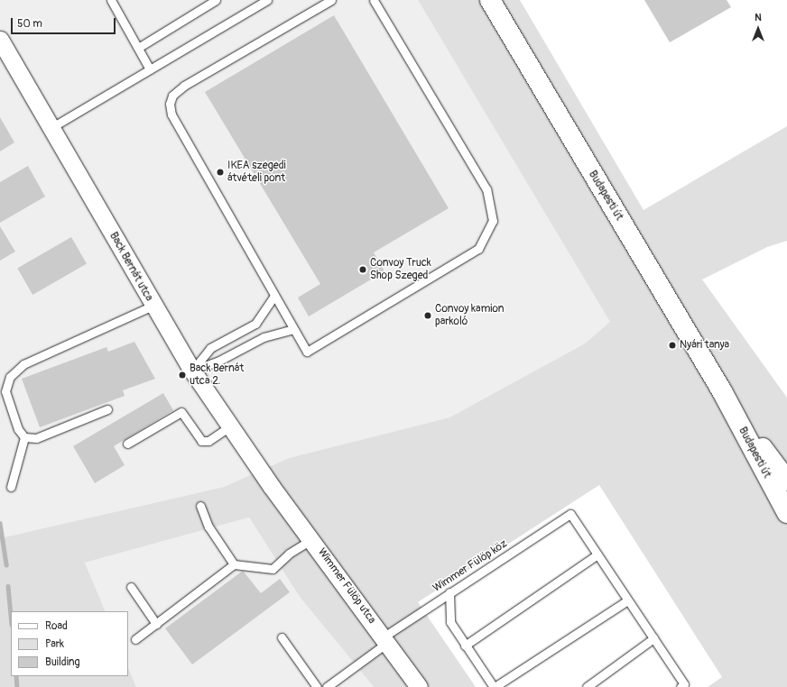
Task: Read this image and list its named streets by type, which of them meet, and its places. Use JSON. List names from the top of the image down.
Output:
{
  "streets": {
    "main road": ["Budapesti út"],
    "street": ["Back Bernát utca", "Wimmer Fülöp utca"],
    "lane": ["Wimmer Fülöp köz"]
  },
  "crossings": [
    ["Back Bernát utca", "Wimmer Fülöp utca"],
    ["Wimmer Fülöp köz", "Wimmer Fülöp utca"]
  ],
  "places": [
    "IKEA szegedi átvételi pont",
    "Convoy Truck Shop Szeged",
    "Convoy kamion parkoló",
    "Nyári tanya",
    "Back Bernát utca 2."
  ],
  "legend": ["Road", "Park", "Building"],
  "scale_bar": "50 m",
  "north": "top"
}
